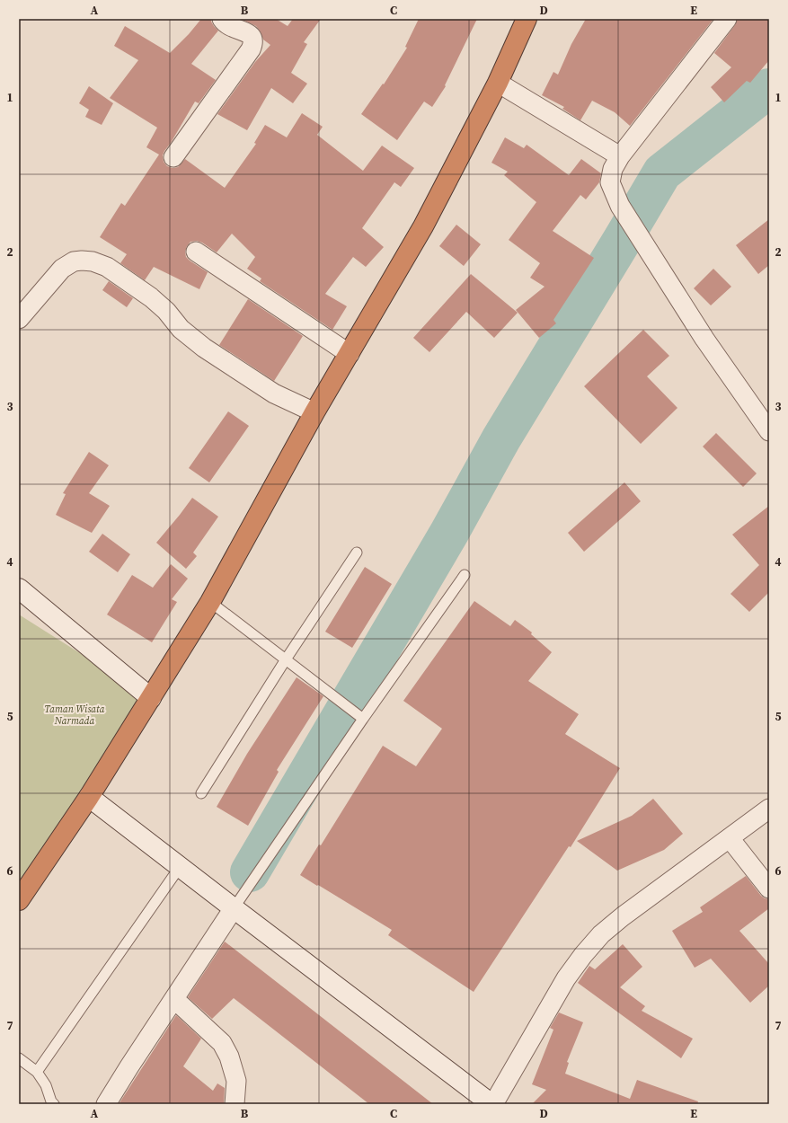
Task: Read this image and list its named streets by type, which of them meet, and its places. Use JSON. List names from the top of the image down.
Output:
{
  "parks": ["Taman Wisata Narmada"],
  "grid": {
    "columns": [
      "A",
      "B",
      "C",
      "D",
      "E"
    ],
    "rows": [
      "1",
      "2",
      "3",
      "4",
      "5",
      "6",
      "7"
    ]
  }
}
